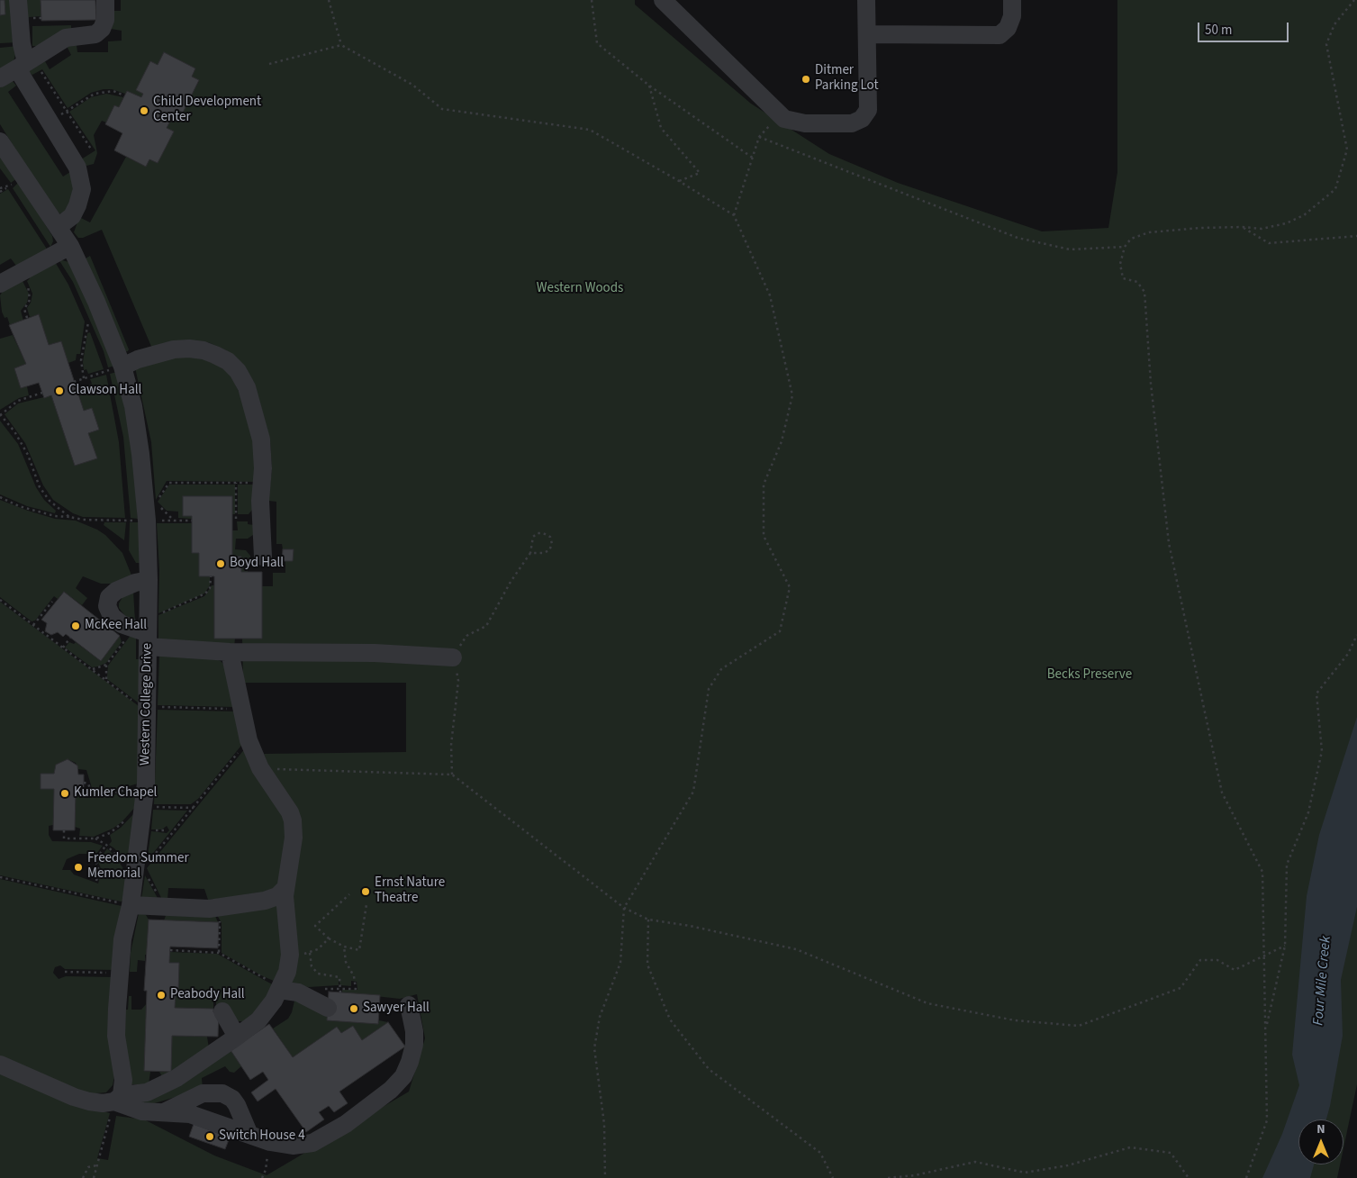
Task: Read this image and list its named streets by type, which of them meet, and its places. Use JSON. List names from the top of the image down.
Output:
{
  "streets": {
    "street": ["Western College Drive"]
  },
  "water": ["Four Mile Creek"],
  "parks": ["Western Woods", "Becks Preserve"],
  "places": [
    "Ditmer Parking Lot",
    "Child Development Center",
    "Clawson Hall",
    "Boyd Hall",
    "McKee Hall",
    "Kumler Chapel",
    "Freedom Summer Memorial",
    "Ernst Nature Theatre",
    "Peabody Hall",
    "Sawyer Hall",
    "Switch House 4"
  ],
  "scale_bar": "50 m",
  "north": "top"
}
